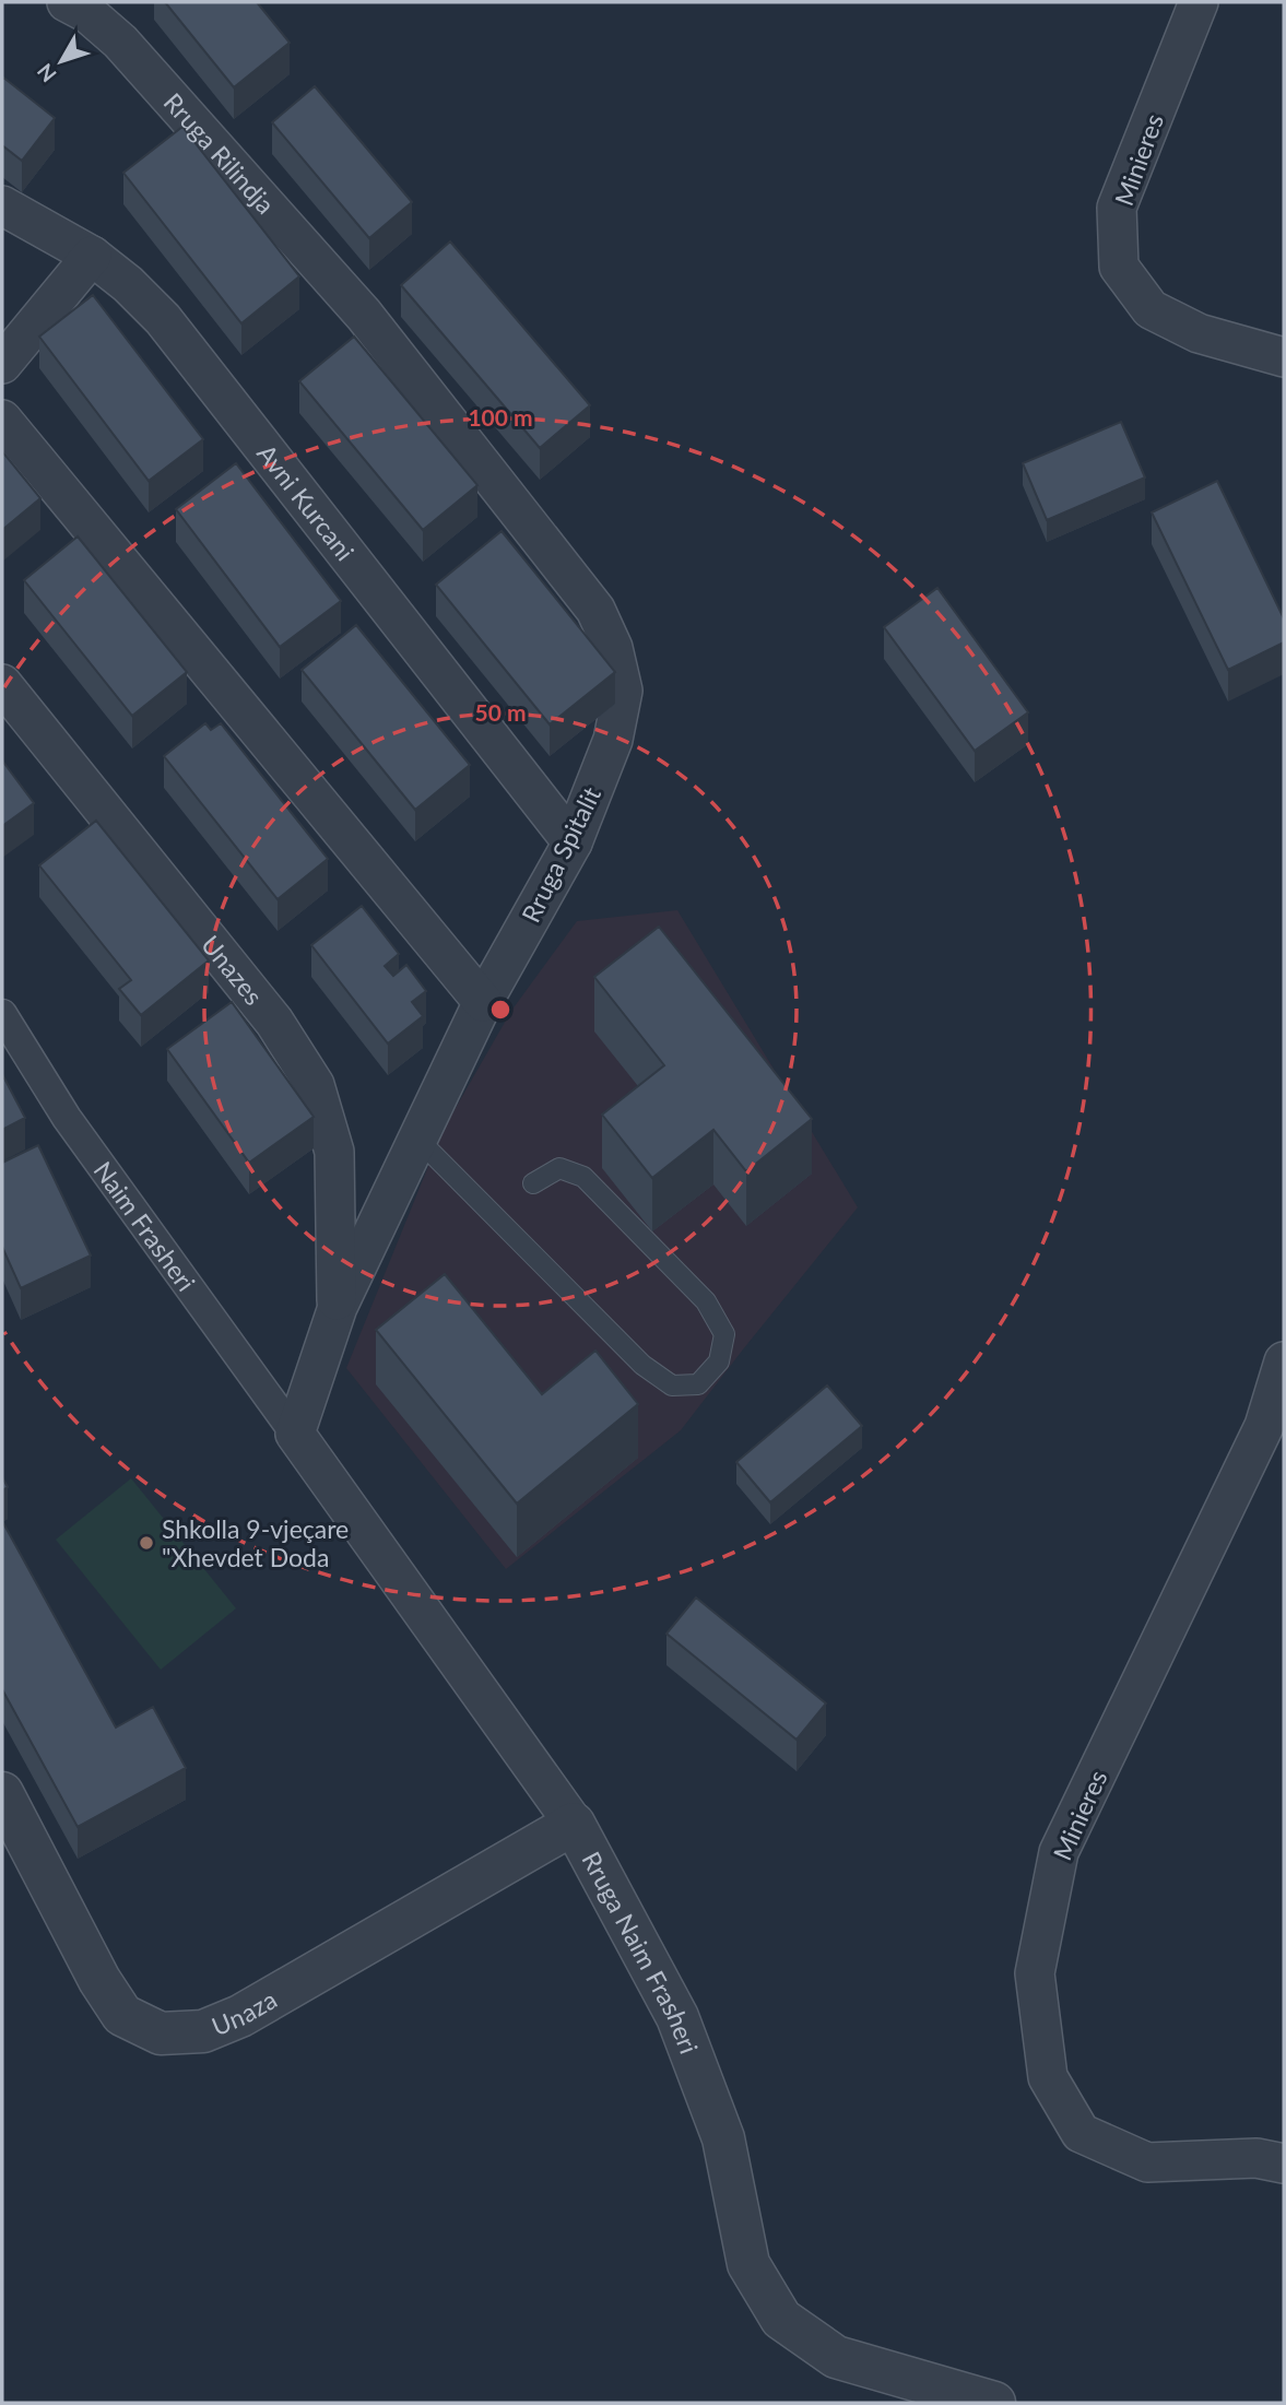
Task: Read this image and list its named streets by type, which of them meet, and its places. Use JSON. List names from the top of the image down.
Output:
{
  "streets": {
    "street": [
      "Rruga Rilindja",
      "Minieres",
      "Avni Kurcani",
      "Rruga Spitalit",
      "Unazes",
      "Naim Frasheri",
      "Rruga Naim Frasheri",
      "Unaza"
    ]
  },
  "crossings": [
    ["Rruga Rilindja", "Rruga Spitalit"],
    ["Avni Kurcani", "Rruga Spitalit"],
    ["Rruga Spitalit", "Unazes"],
    ["Rruga Spitalit", "Naim Frasheri"],
    ["Rruga Spitalit", "Rruga Naim Frasheri"],
    ["Naim Frasheri", "Rruga Naim Frasheri"],
    ["Rruga Naim Frasheri", "Unaza"]
  ],
  "places": ["Shkolla 9-vjeçare \"Xhevdet Doda"],
  "north": "bottom left",
  "rings": ["100 m", "50 m"]
}
